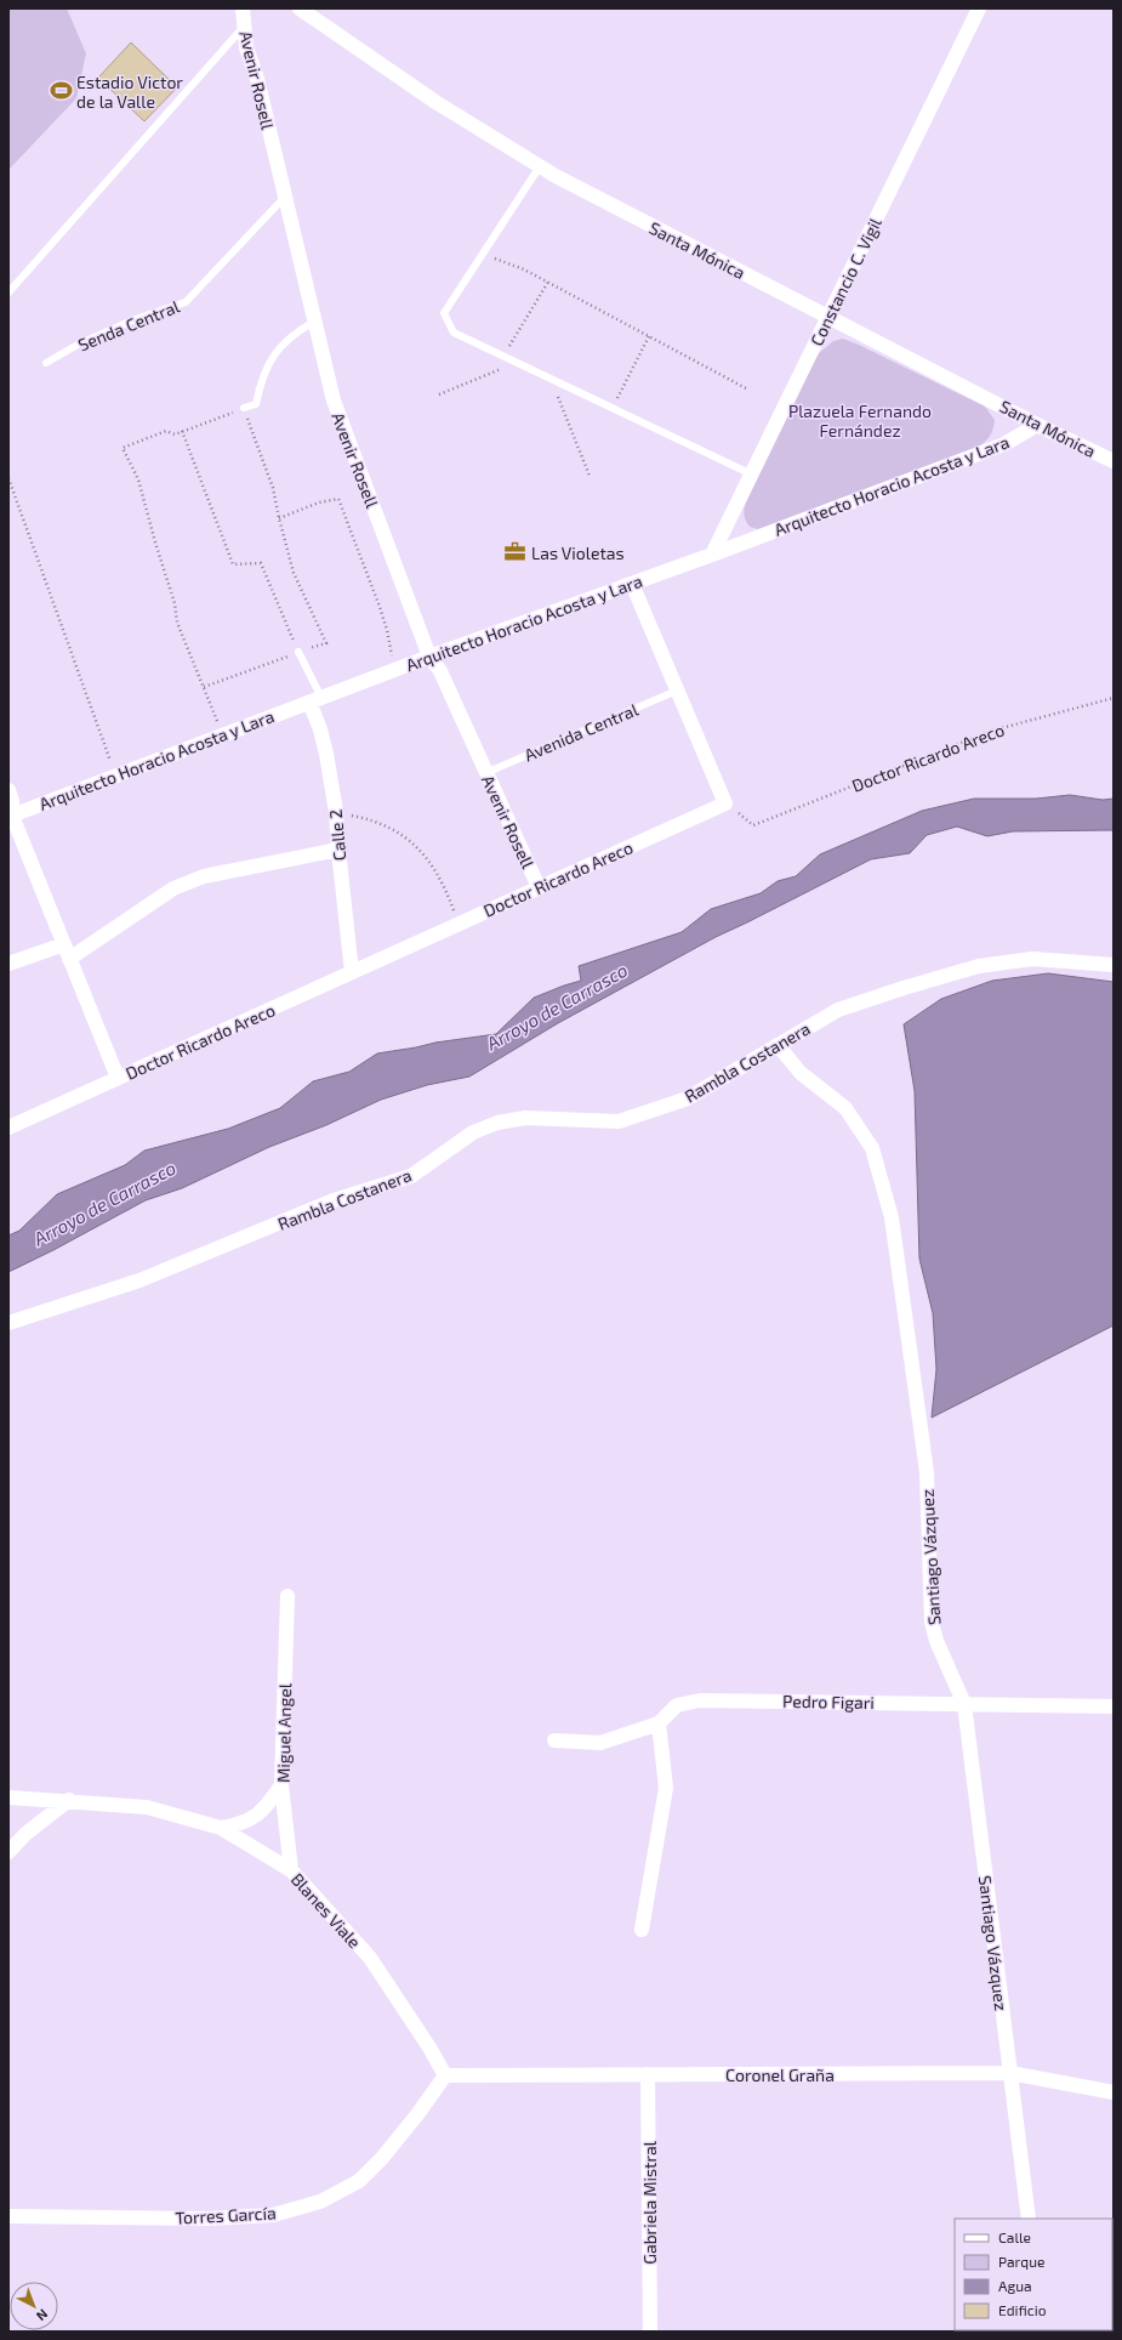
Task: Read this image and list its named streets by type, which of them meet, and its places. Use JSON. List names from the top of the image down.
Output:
{
  "streets": {
    "street": [
      "Avenir Rosell",
      "Santa Mónica",
      "Constancio C. Vigil",
      "Arquitecto Horacio Acosta y Lara",
      "Doctor Ricardo Areco",
      "Calle 2",
      "Rambla Costanera",
      "Santiago Vázquez",
      "Pedro Figari",
      "Miguel Angel",
      "Blanes Viale",
      "Coronel Graña",
      "Gabriela Mistral",
      "Torres García"
    ],
    "lane": ["Senda Central", "Avenida Central"]
  },
  "crossings": [
    ["Avenir Rosell", "Senda Central"],
    ["Avenir Rosell", "Arquitecto Horacio Acosta y Lara"],
    ["Avenir Rosell", "Avenida Central"],
    ["Avenir Rosell", "Doctor Ricardo Areco"],
    ["Santa Mónica", "Constancio C. Vigil"],
    ["Santa Mónica", "Arquitecto Horacio Acosta y Lara"],
    ["Constancio C. Vigil", "Arquitecto Horacio Acosta y Lara"],
    ["Arquitecto Horacio Acosta y Lara", "Calle 2"],
    ["Doctor Ricardo Areco", "Calle 2"],
    ["Rambla Costanera", "Santiago Vázquez"],
    ["Santiago Vázquez", "Pedro Figari"],
    ["Santiago Vázquez", "Coronel Graña"],
    ["Miguel Angel", "Blanes Viale"],
    ["Blanes Viale", "Coronel Graña"],
    ["Blanes Viale", "Torres García"],
    ["Coronel Graña", "Gabriela Mistral"],
    ["Coronel Graña", "Torres García"]
  ],
  "water": ["Arroyo de Carrasco"],
  "parks": ["Plazuela Fernando Fernández"],
  "places": {
    "sports": ["Estadio Victor de la Valle"],
    "office": ["Las Violetas"]
  },
  "legend": [
    "Calle",
    "Parque",
    "Agua",
    "Edificio"
  ],
  "north": "bottom right"
}
